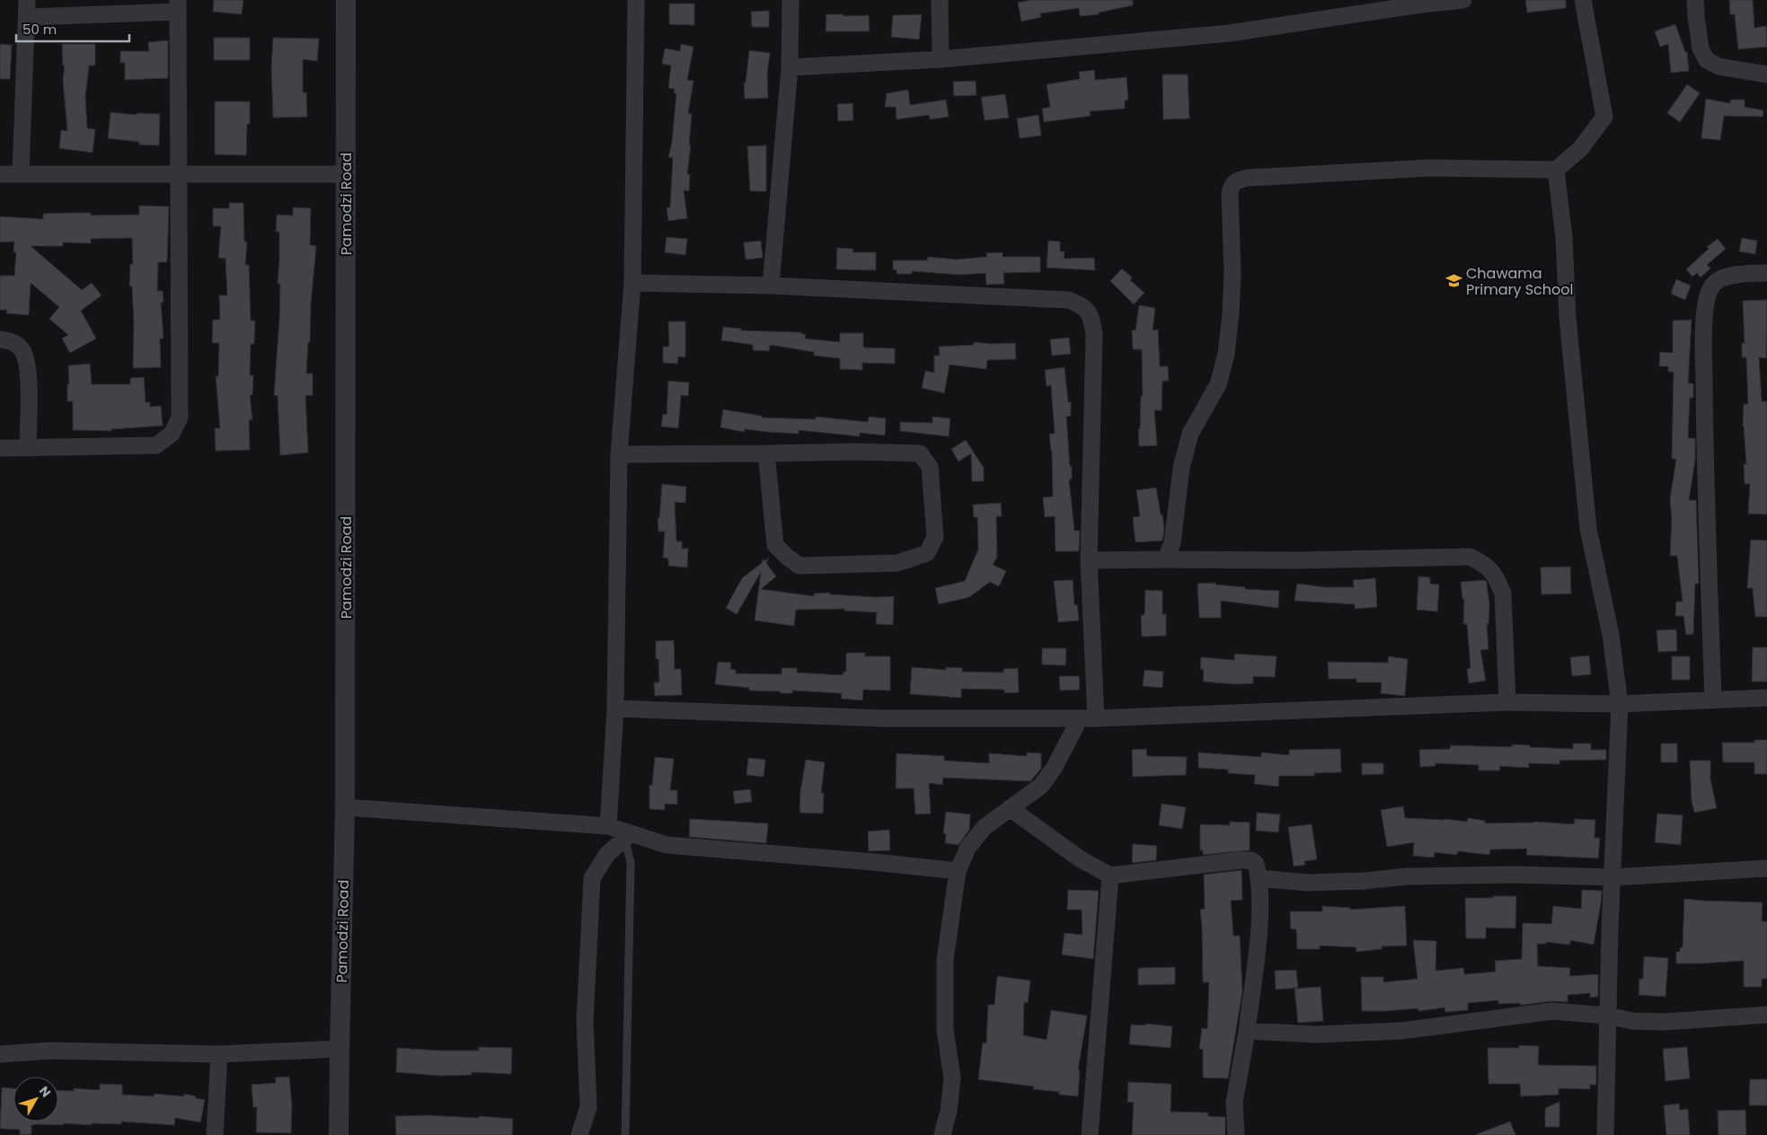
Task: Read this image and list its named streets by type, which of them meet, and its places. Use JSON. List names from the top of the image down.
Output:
{
  "streets": {
    "street": ["Pamodzi Road"]
  },
  "places": {
    "school or university": ["Chawama Primary School"]
  },
  "scale_bar": "50 m",
  "north": "top right"
}
